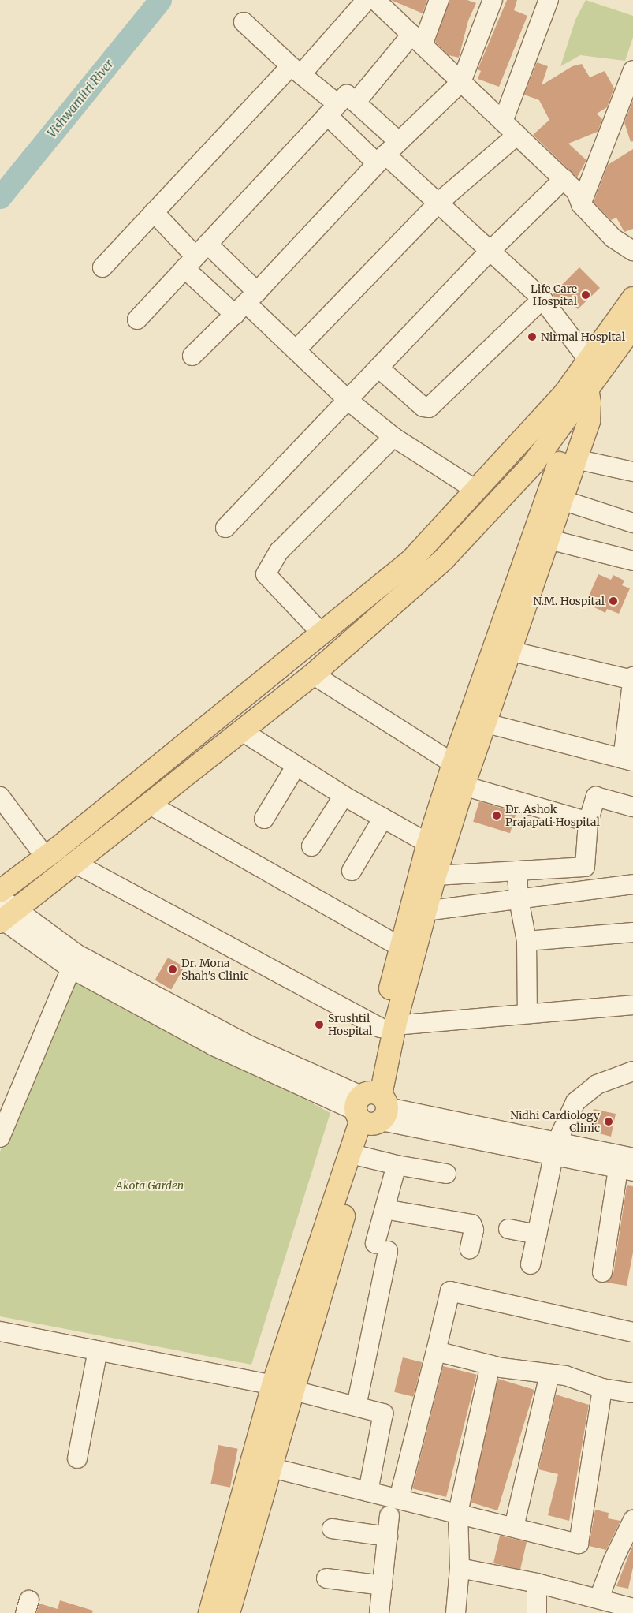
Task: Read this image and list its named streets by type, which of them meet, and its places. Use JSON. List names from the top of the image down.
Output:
{
  "water": ["Vishwamitri River"],
  "parks": ["Akota Garden"],
  "places": [
    "Life Care Hospital",
    "Nirmal Hospital",
    "N.M. Hospital",
    "Dr. Ashok Prajapati Hospital",
    "Dr. Mona Shah's Clinic",
    "Srushtil Hospital",
    "Nidhi Cardiology Clinic"
  ]
}
